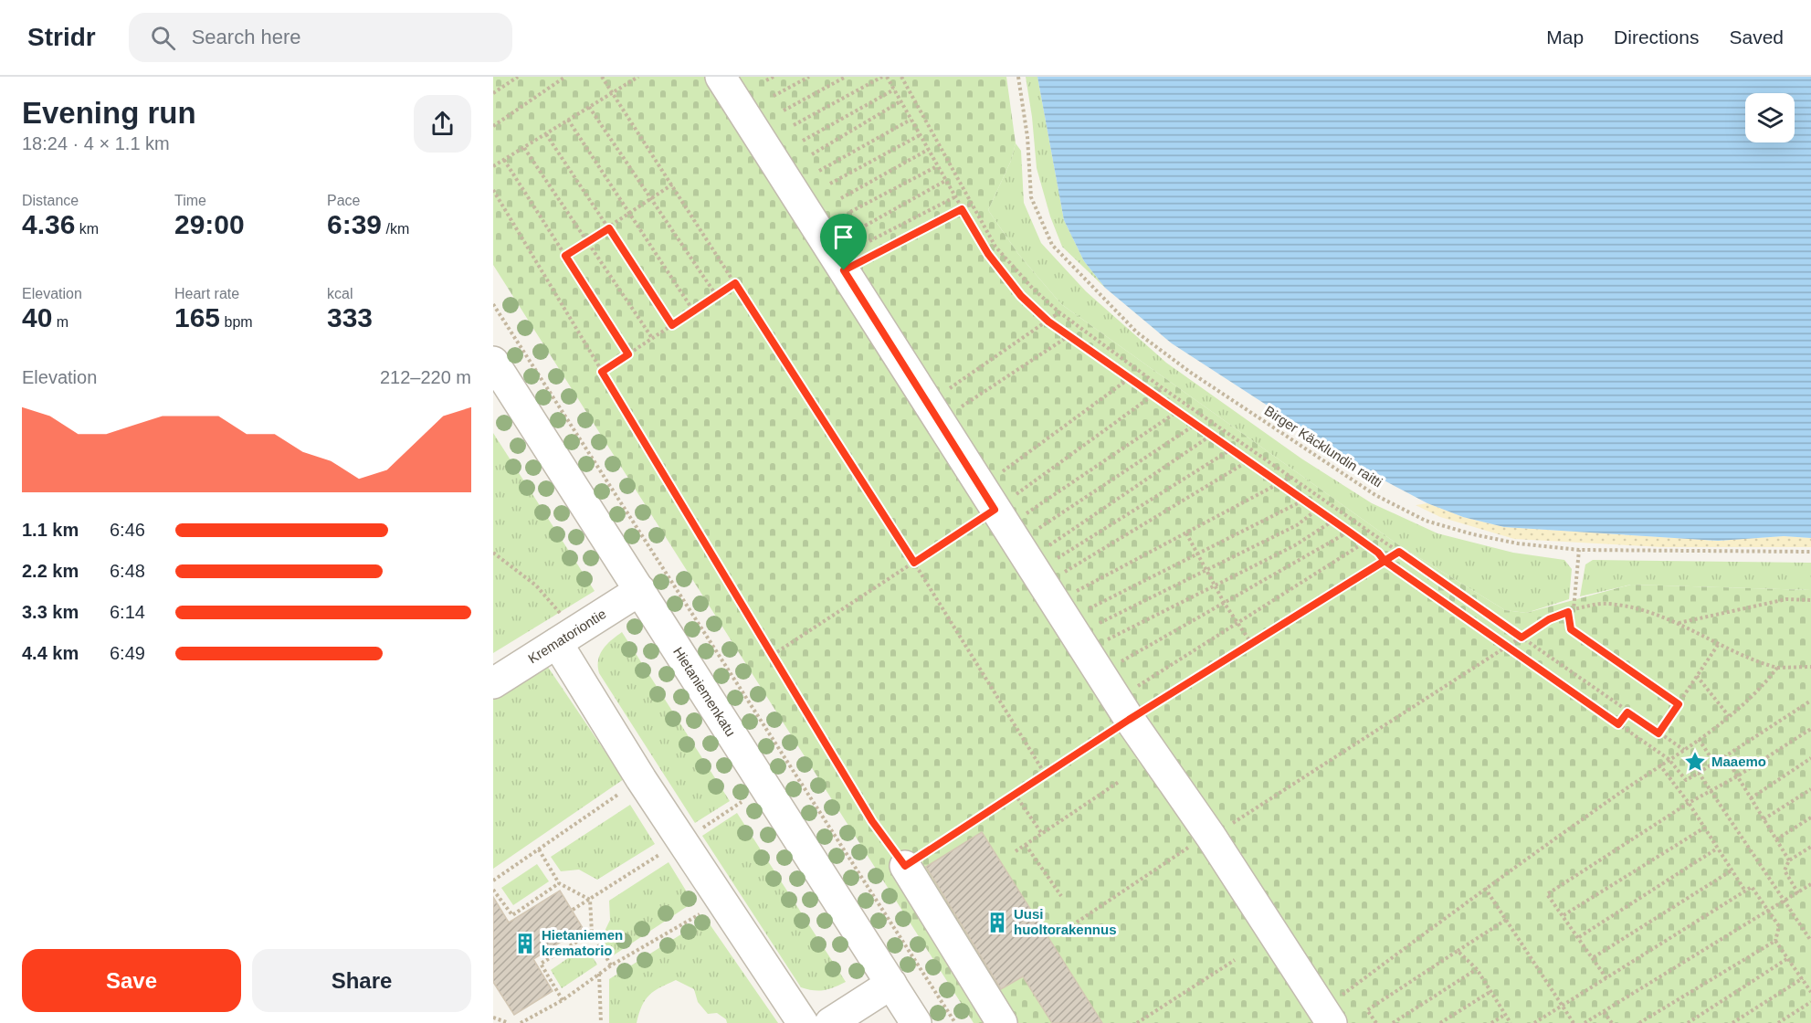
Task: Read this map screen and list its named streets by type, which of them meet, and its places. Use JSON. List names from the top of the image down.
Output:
{
  "streets": {
    "street": ["Krematoriontie", "Hietaniemenkatu"],
    "path": ["Birger Käcklundin raitti"]
  },
  "crossings": [
    ["Krematoriontie", "Hietaniemenkatu"]
  ],
  "places": {
    "place": ["Maaemo"],
    "building": ["Uusi huoltorakennus", "Hietaniemen krematorio"]
  },
  "page": {
    "header": "Stridr",
    "search": "Search here",
    "nav": ["Map", "Directions", "Saved"],
    "heading": ["Evening run", "18:24 · 4 × 1.1 km"],
    "stats": [
      ["Distance", "4.36 km"],
      ["Time", "29:00"],
      ["Pace", "6:39 /km"],
      ["Elevation", "40 m"],
      ["Heart rate", "165 bpm"],
      ["kcal", "333"]
    ],
    "chart": ["Elevation", "212–220 m"],
    "list": [
      {
        "name": "1.1 km",
        "note": "6:46"
      },
      {
        "name": "2.2 km",
        "note": "6:48"
      },
      {
        "name": "3.3 km",
        "note": "6:14"
      },
      {
        "name": "4.4 km",
        "note": "6:49"
      }
    ],
    "buttons": ["Save", "Share"]
  }
}
